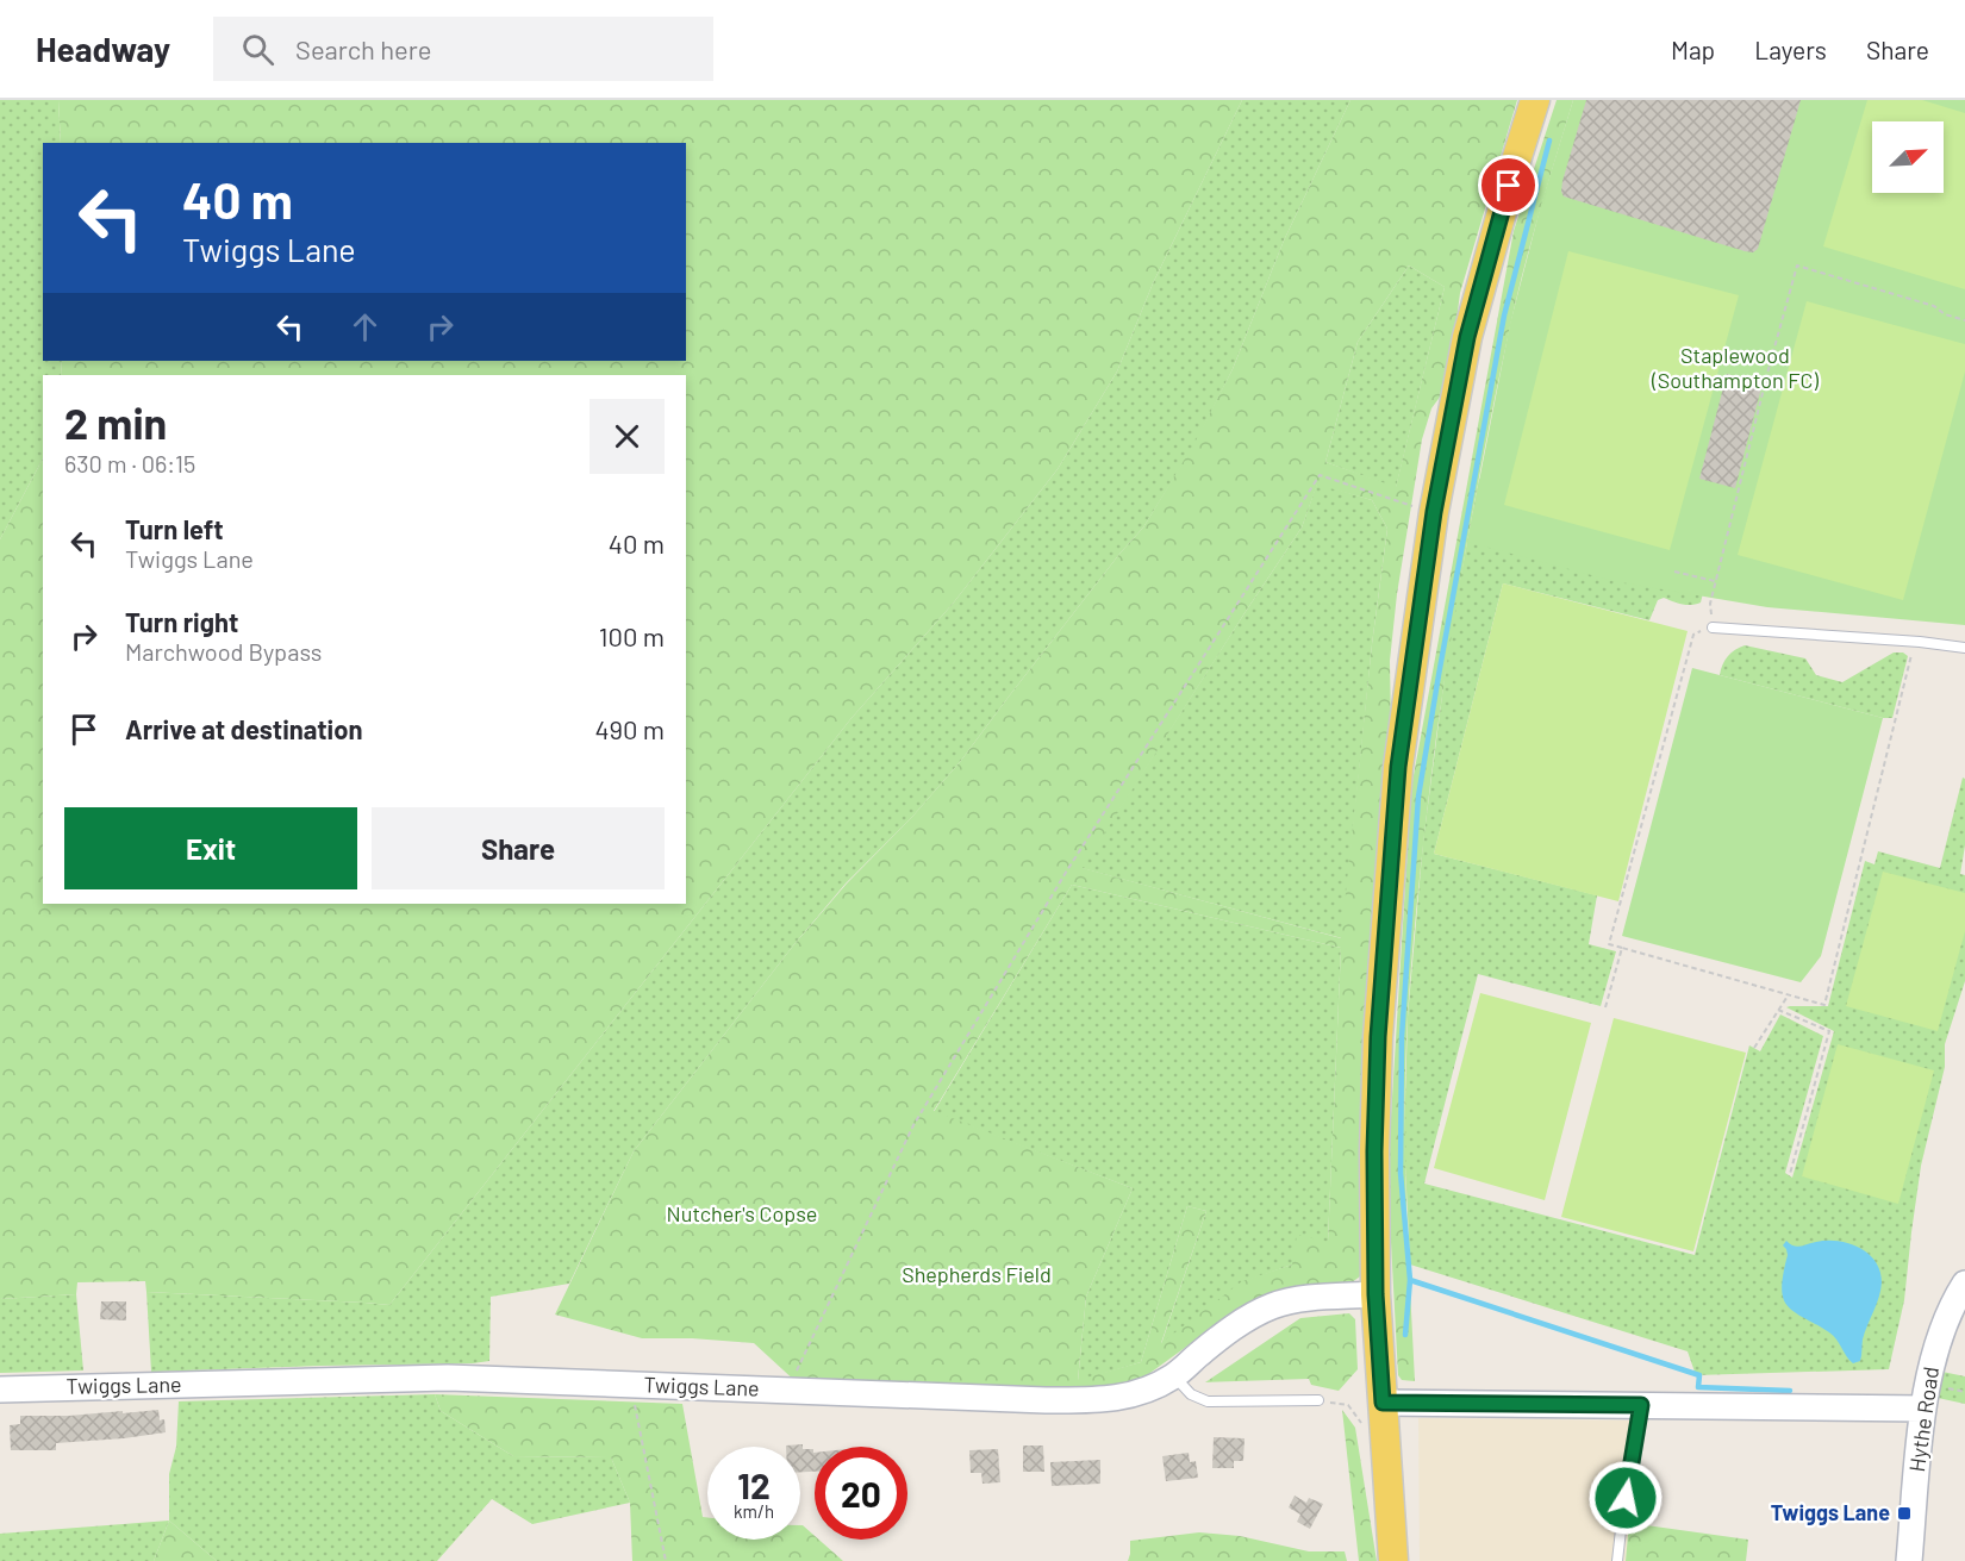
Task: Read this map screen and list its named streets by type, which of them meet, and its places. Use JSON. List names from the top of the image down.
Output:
{
  "streets": {
    "street": ["Twiggs Lane", "Hythe Road"]
  },
  "parks": ["Staplewood (Southampton FC)", "Nutcher's Copse", "Shepherds Field"],
  "places": {
    "transit": ["Twiggs Lane"]
  },
  "north": "top right",
  "page": {
    "header": "Headway",
    "search": "Search here",
    "nav": ["Map", "Layers", "Share"],
    "turn": ["40 m", "Twiggs Lane"],
    "heading": ["2 min", "630 m · 06:15"],
    "list": [
      {
        "name": "Turn left",
        "note": "Twiggs Lane",
        "value": "40 m"
      },
      {
        "name": "Turn right",
        "note": "Marchwood Bypass",
        "value": "100 m"
      },
      {
        "name": "Arrive at destination",
        "value": "490 m"
      }
    ],
    "buttons": ["Exit", "Share"],
    "speed": "12 km/h",
    "limit": "20"
  }
}
